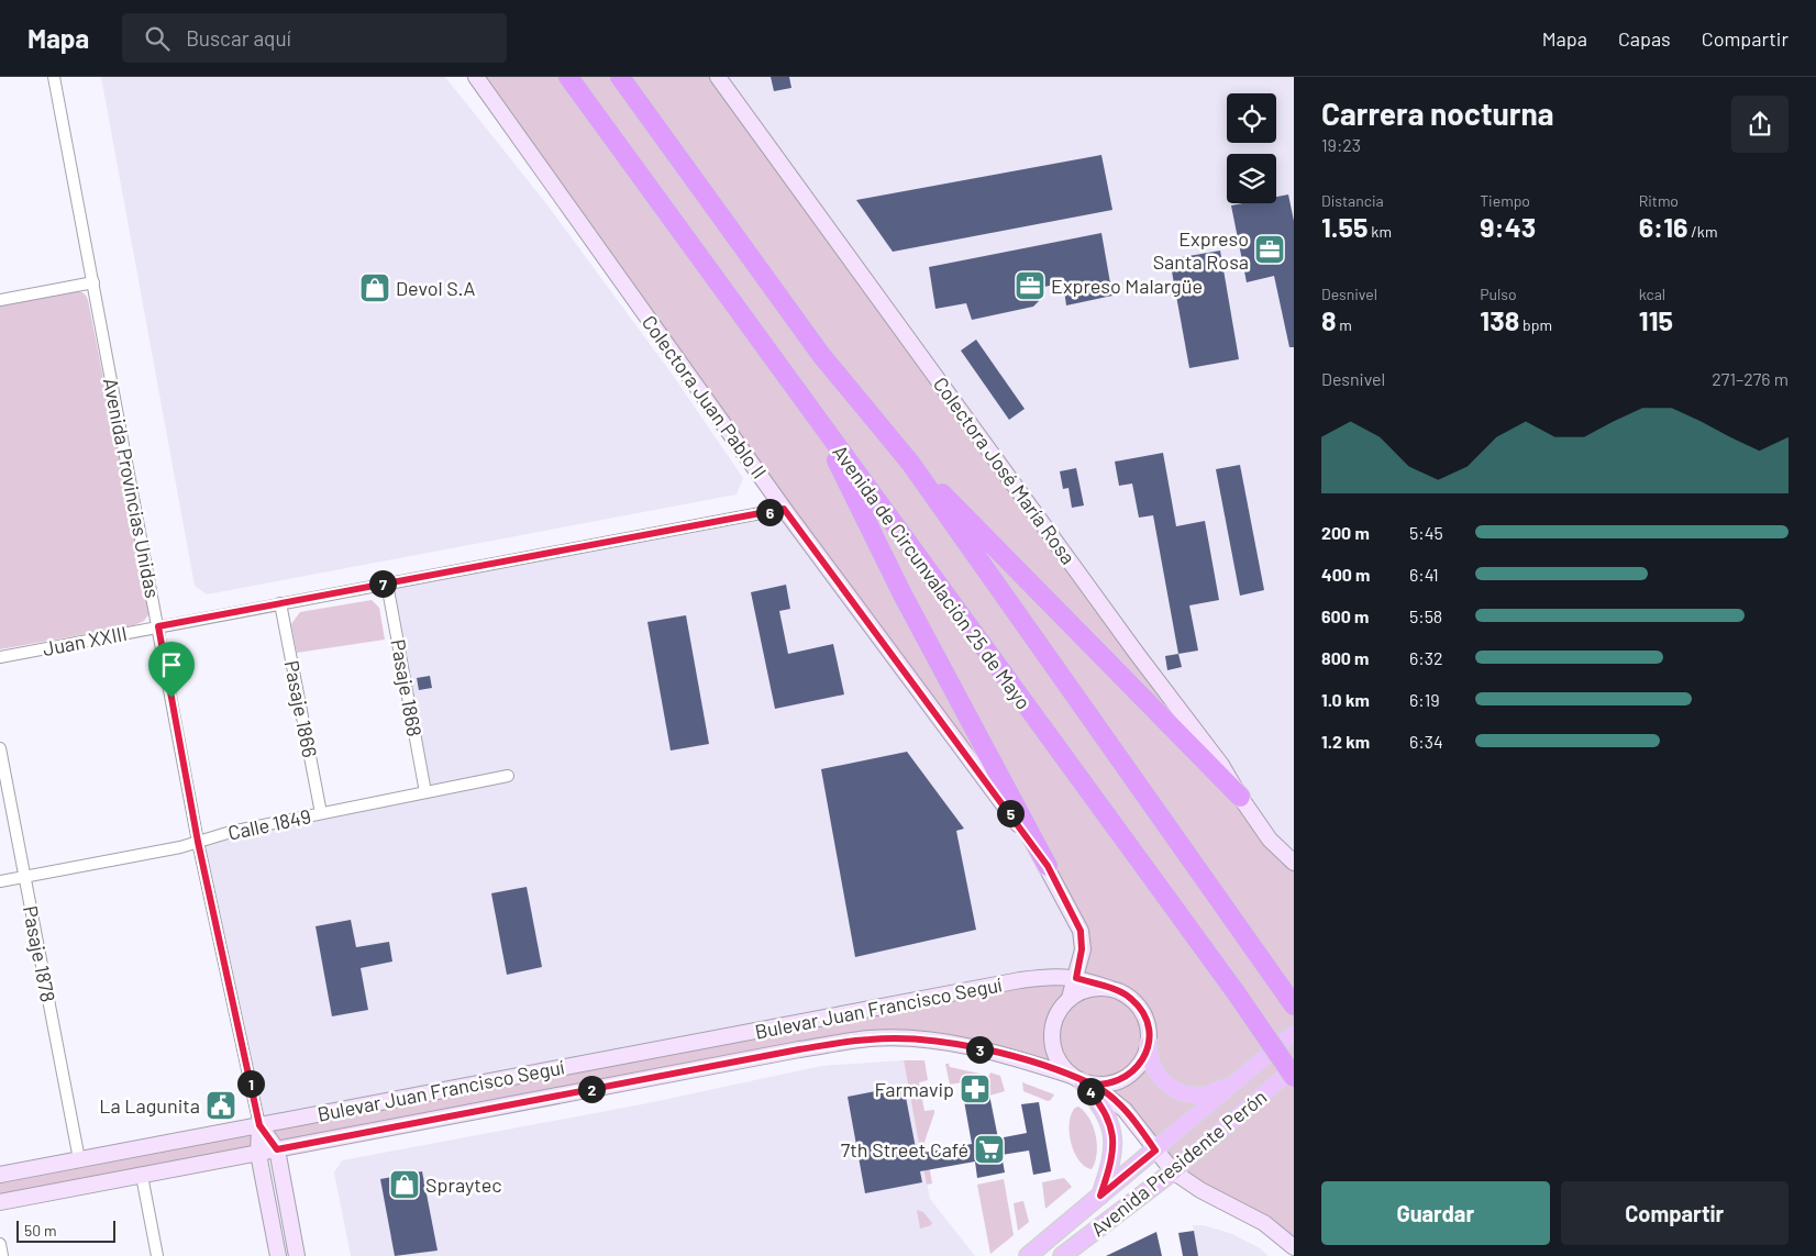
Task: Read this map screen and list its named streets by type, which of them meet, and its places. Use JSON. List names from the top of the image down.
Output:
{
  "streets": {
    "highway": ["Avenida de Circunvalación 25 de Mayo"],
    "main road": [
      "Colectora Juan Pablo II",
      "Colectora José María Rosa",
      "Avenida Provincias Unidas",
      "Bulevar Juan Francisco Seguí",
      "Avenida Presidente Perón"
    ],
    "street": [
      "Juan XXIII",
      "Pasaje 1868",
      "Pasaje 1866",
      "Calle 1849",
      "Pasaje 1878"
    ]
  },
  "crossings": [
    ["Colectora Juan Pablo II", "Juan XXIII"],
    ["Colectora Juan Pablo II", "Bulevar Juan Francisco Seguí"],
    ["Avenida Provincias Unidas", "Juan XXIII"],
    ["Avenida Provincias Unidas", "Calle 1849"],
    ["Avenida Provincias Unidas", "Bulevar Juan Francisco Seguí"],
    ["Juan XXIII", "Pasaje 1868"],
    ["Juan XXIII", "Pasaje 1866"],
    ["Pasaje 1868", "Calle 1849"],
    ["Pasaje 1866", "Calle 1849"],
    ["Calle 1849", "Pasaje 1878"],
    ["Pasaje 1878", "Bulevar Juan Francisco Seguí"]
  ],
  "places": {
    "office": ["Expreso Santa Rosa", "Expreso Malargüe"],
    "shop": ["Devol S.A", "Spraytec"],
    "pharmacy": ["Farmavip"],
    "public building": ["La Lagunita"],
    "supermarket": ["7th Street Café"]
  },
  "scale_bar": "50 m",
  "page": {
    "header": "Mapa",
    "search": "Buscar aquí",
    "nav": ["Mapa", "Capas", "Compartir"],
    "heading": ["Carrera nocturna", "19:23"],
    "stats": [
      ["Distancia", "1.55 km"],
      ["Tiempo", "9:43"],
      ["Ritmo", "6:16 /km"],
      ["Desnivel", "8 m"],
      ["Pulso", "138 bpm"],
      ["kcal", "115"]
    ],
    "chart": ["Desnivel", "271–276 m"],
    "pins": [
      "6",
      "7",
      "5",
      "3",
      "1",
      "2",
      "4"
    ],
    "list": [
      {
        "name": "200 m",
        "note": "5:45"
      },
      {
        "name": "400 m",
        "note": "6:41"
      },
      {
        "name": "600 m",
        "note": "5:58"
      },
      {
        "name": "800 m",
        "note": "6:32"
      },
      {
        "name": "1.0 km",
        "note": "6:19"
      },
      {
        "name": "1.2 km",
        "note": "6:34"
      }
    ],
    "buttons": ["Guardar", "Compartir"],
    "scale": "50 m"
  }
}
